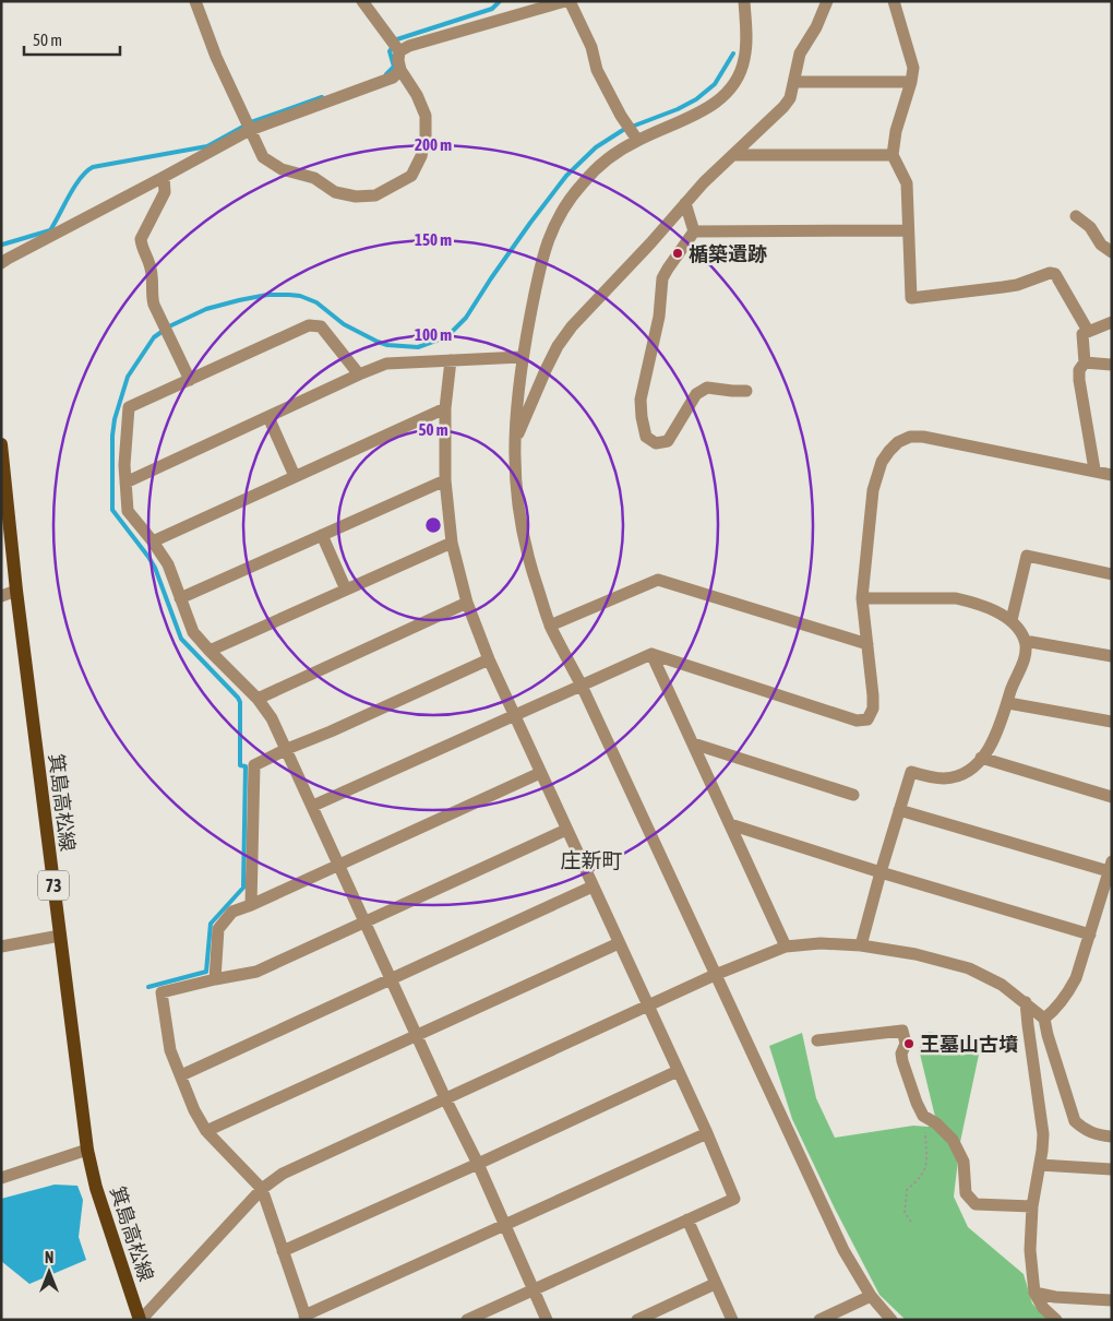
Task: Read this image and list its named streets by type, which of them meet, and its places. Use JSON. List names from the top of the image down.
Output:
{
  "streets": {
    "main road": ["箕島高松線", "73"]
  },
  "districts": ["庄新町"],
  "places": ["楯築遺跡", "王墓山古墳"],
  "scale_bar": "50 m",
  "north": "top",
  "rings": [
    "200 m",
    "150 m",
    "100 m",
    "50 m"
  ]
}
